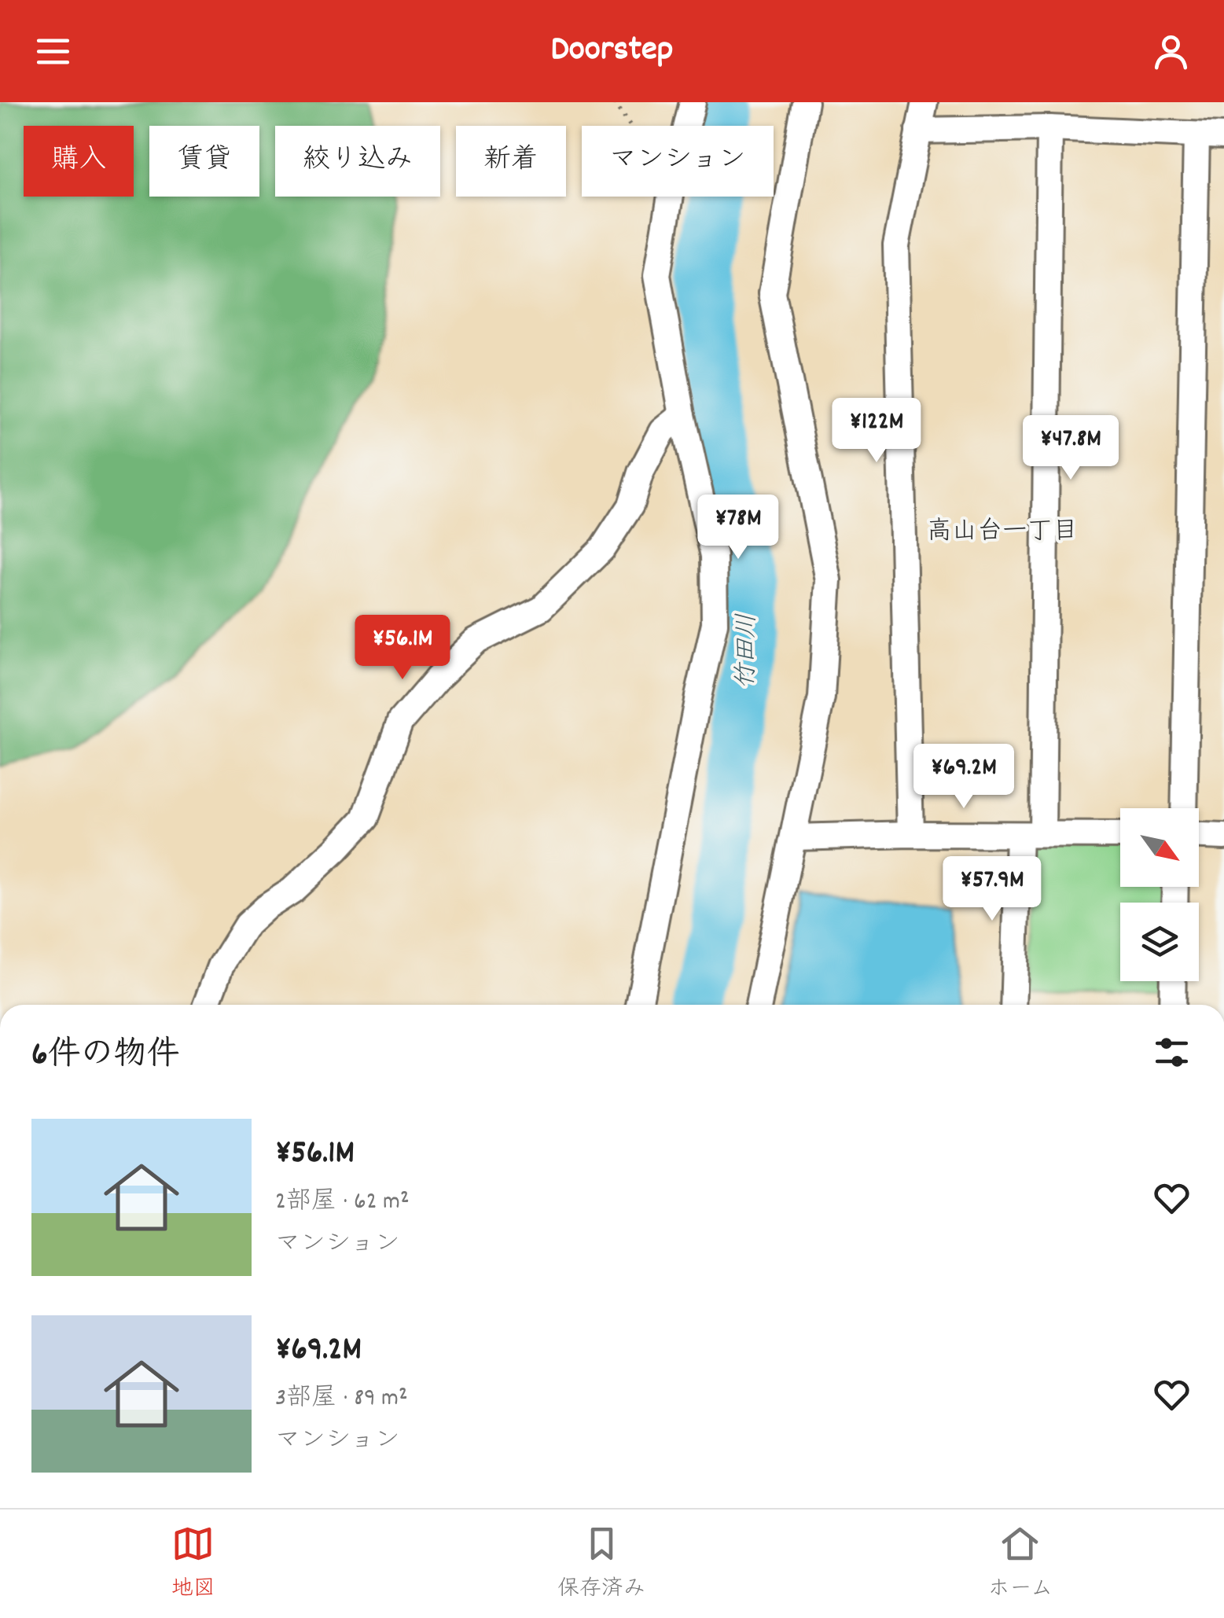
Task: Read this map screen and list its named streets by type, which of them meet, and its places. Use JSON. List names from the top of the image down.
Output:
{
  "districts": ["高山台一丁目"],
  "water": ["竹田川"],
  "north": "bottom right",
  "page": {
    "header": "Doorstep",
    "chip": [
      "購入",
      "賃貸",
      "絞り込み",
      "新着",
      "マンション"
    ],
    "price": [
      "¥122M",
      "¥47.8M",
      "¥78M",
      "¥56.1M",
      "¥69.2M",
      "¥57.9M"
    ],
    "heading": "6件の物件",
    "list": [
      {
        "name": "¥56.1M",
        "note": "2部屋 · 62 m² · マンション"
      },
      {
        "name": "¥69.2M",
        "note": "3部屋 · 89 m² · マンション"
      }
    ],
    "tabs": ["地図", "保存済み", "ホーム"]
  }
}
